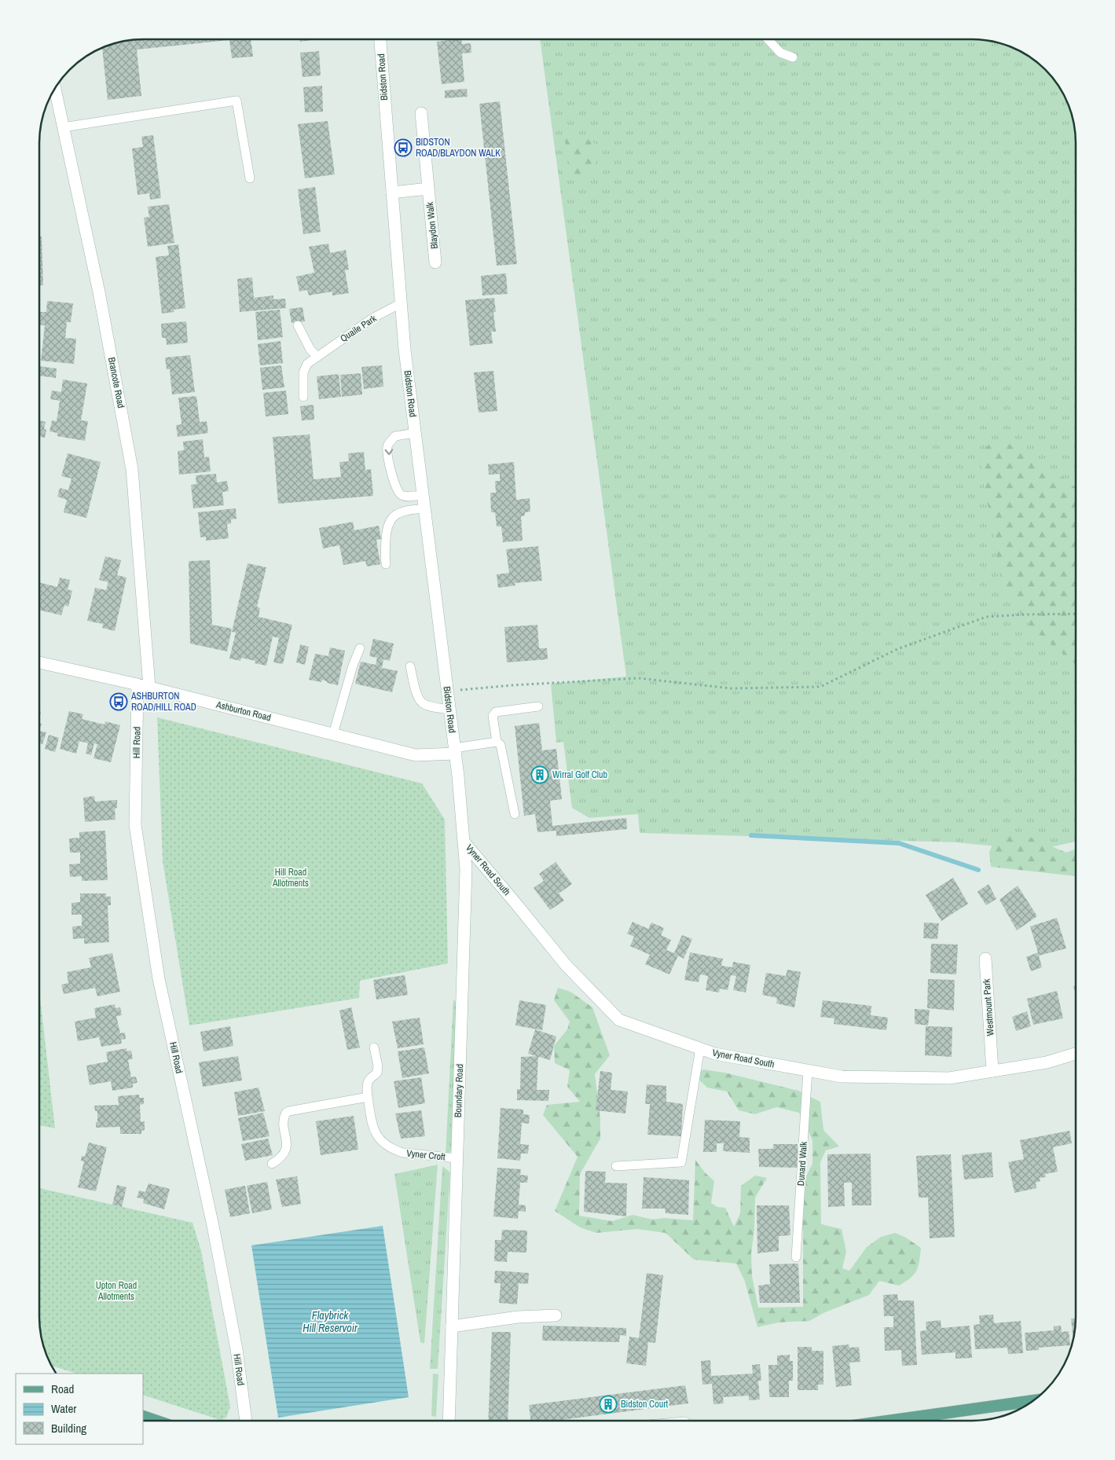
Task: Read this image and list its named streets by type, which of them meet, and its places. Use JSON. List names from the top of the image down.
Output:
{
  "streets": {
    "street": [
      "Bidston Road",
      "Blaydon Walk",
      "Brancote Road",
      "Ashburton Road",
      "Hill Road",
      "Vyner Road South",
      "Westmount Park",
      "Boundary Road"
    ],
    "lane": ["Quaile Park", "Vyner Croft", "Dunard Walk"]
  },
  "crossings": [
    ["Bidston Road", "Blaydon Walk"],
    ["Bidston Road", "Quaile Park"],
    ["Bidston Road", "Ashburton Road"],
    ["Bidston Road", "Boundary Road"],
    ["Brancote Road", "Ashburton Road"],
    ["Ashburton Road", "Hill Road"],
    ["Ashburton Road", "Boundary Road"],
    ["Vyner Road South", "Westmount Park"],
    ["Vyner Road South", "Boundary Road"],
    ["Vyner Road South", "Dunard Walk"],
    ["Boundary Road", "Vyner Croft"]
  ],
  "water": ["Flaybrick Hill Reservoir"],
  "parks": ["Hill Road Allotments", "Upton Road Allotments"],
  "places": {
    "bus stop": ["BIDSTON ROAD/BLAYDON WALK", "ASHBURTON ROAD/HILL ROAD"],
    "building": ["Wirral Golf Club", "Bidston Court"]
  },
  "legend": ["Road", "Water", "Building"]
}
